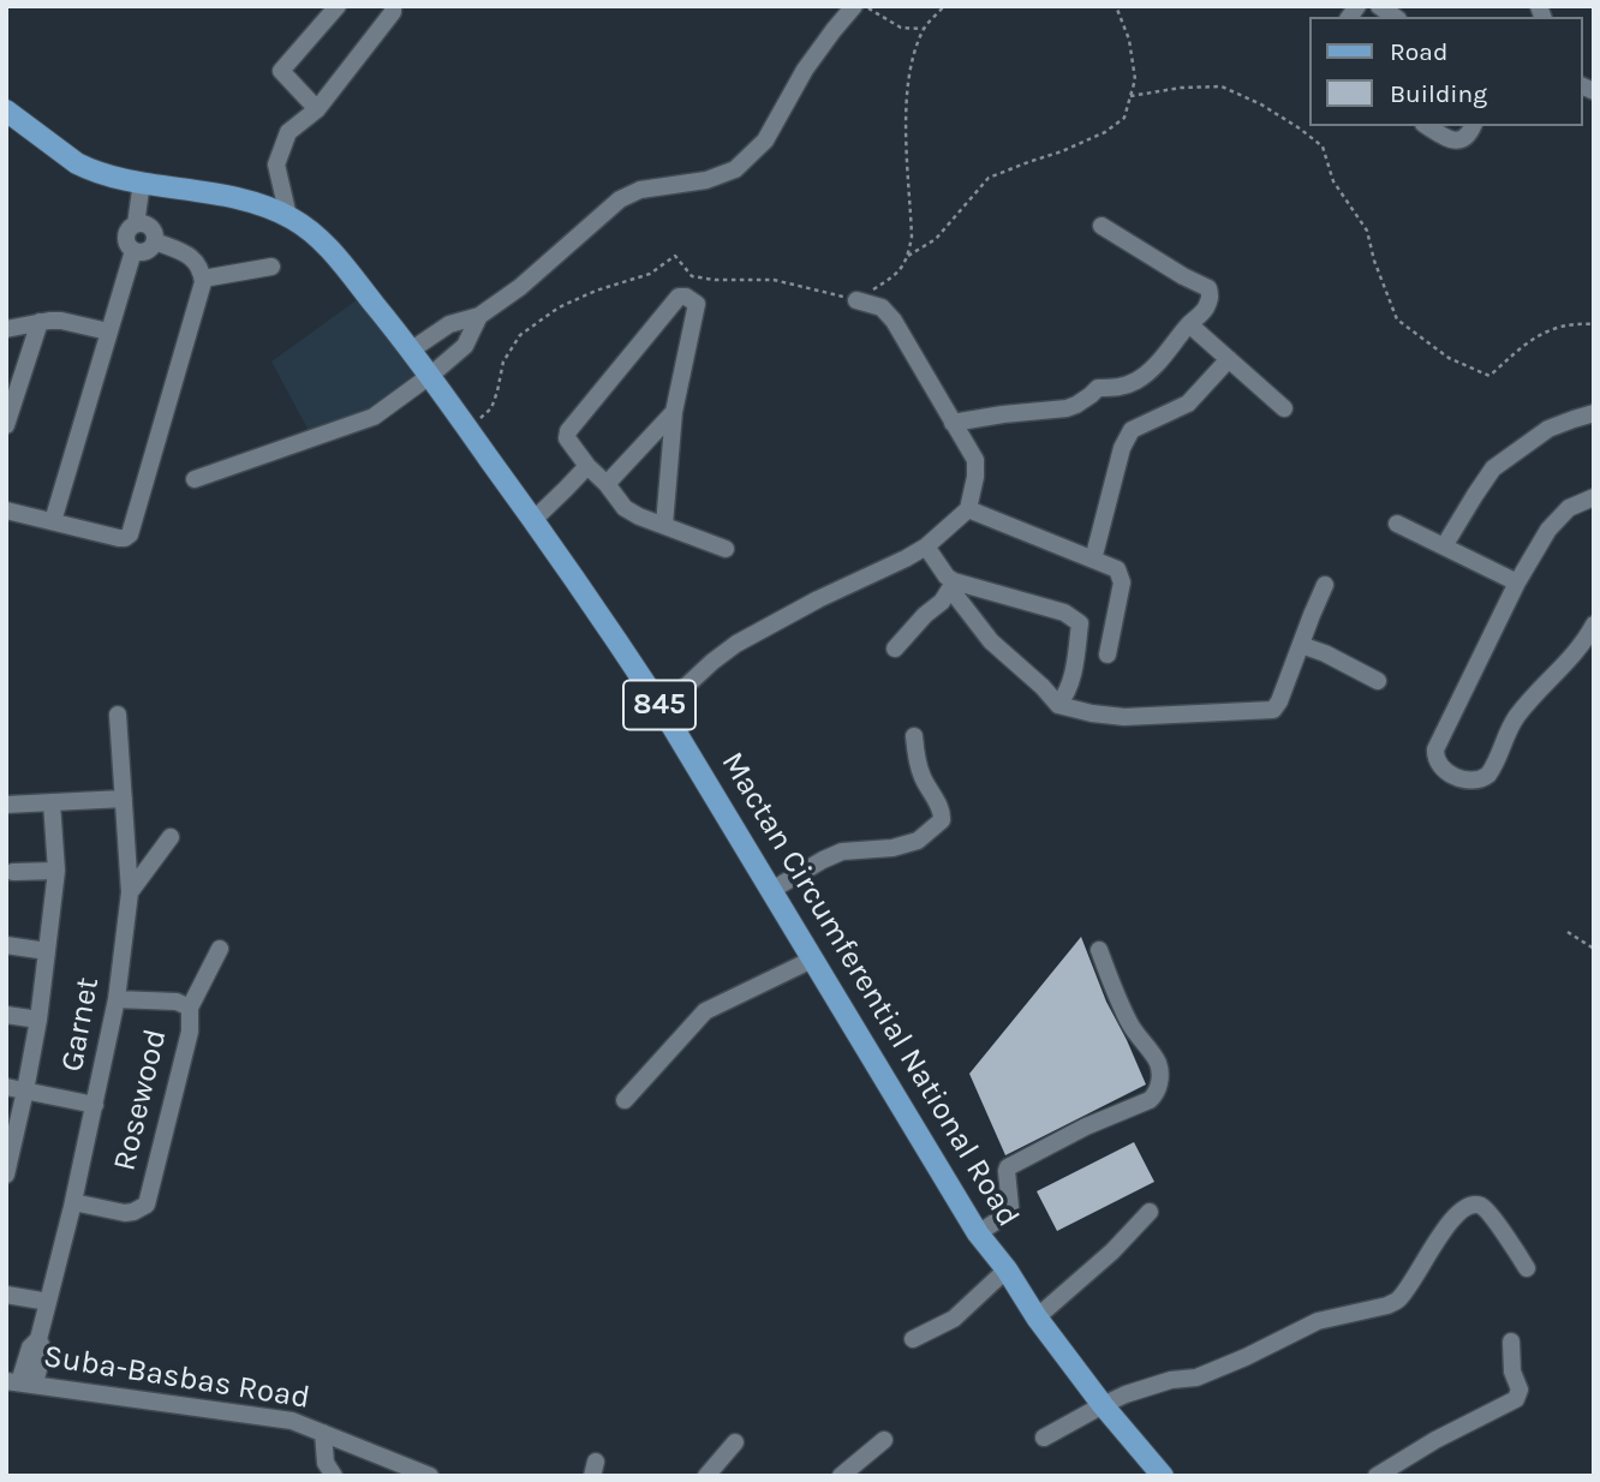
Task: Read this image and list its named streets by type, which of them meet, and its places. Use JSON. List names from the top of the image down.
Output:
{
  "streets": {
    "main road": ["845", "Mactan Circumferential National Road"],
    "street": ["Garnet", "Rosewood", "Suba-Basbas Road"]
  },
  "crossings": [
    ["Garnet", "Rosewood"],
    ["Garnet", "Suba-Basbas Road"]
  ],
  "legend": ["Road", "Building"]
}
